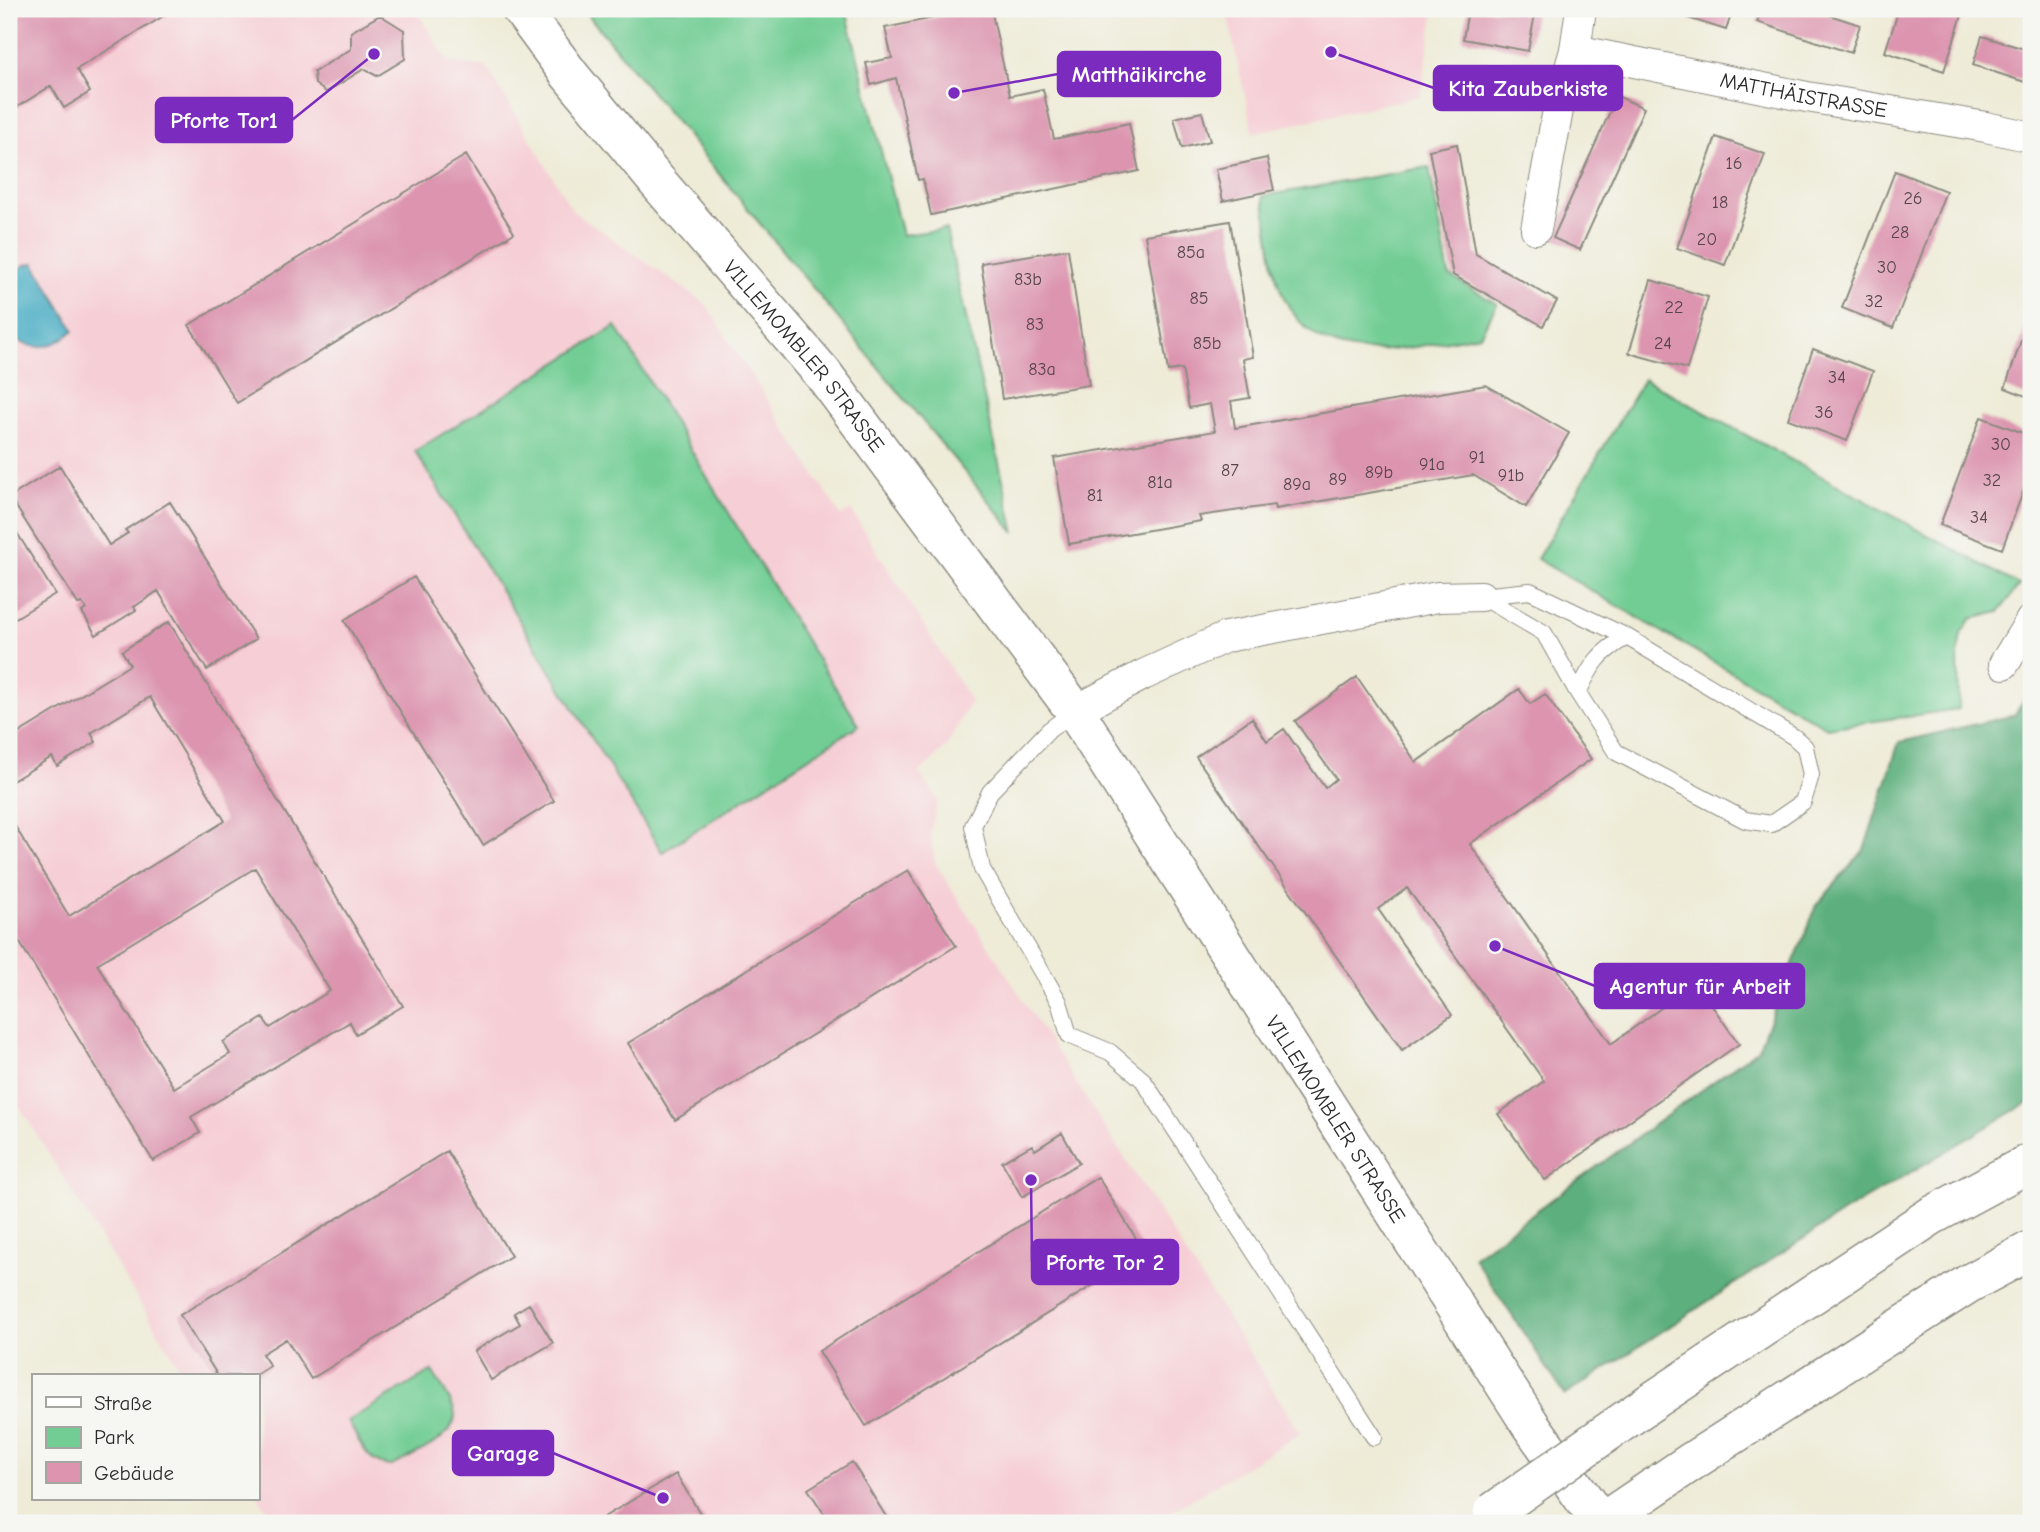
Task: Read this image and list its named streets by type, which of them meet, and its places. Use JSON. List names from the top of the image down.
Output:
{
  "streets": {
    "main road": ["VILLEMOMBLER STRASSE"],
    "street": ["MATTHÄISTRASSE"]
  },
  "places": [
    "Kita Zauberkiste",
    "Pforte Tor1",
    "Matthäikirche",
    "Agentur für Arbeit",
    "Pforte Tor 2",
    "Garage"
  ],
  "house_numbers": [
    "16",
    "26",
    "18",
    "28",
    "20",
    "85a",
    "30",
    "83b",
    "85",
    "32",
    "22",
    "83",
    "85b",
    "24",
    "83a",
    "34",
    "36",
    "30",
    "91",
    "91a",
    "87",
    "89b",
    "91b",
    "89",
    "32",
    "81a",
    "89a",
    "81",
    "34"
  ],
  "legend": ["Straße", "Park", "Gebäude"]
}
